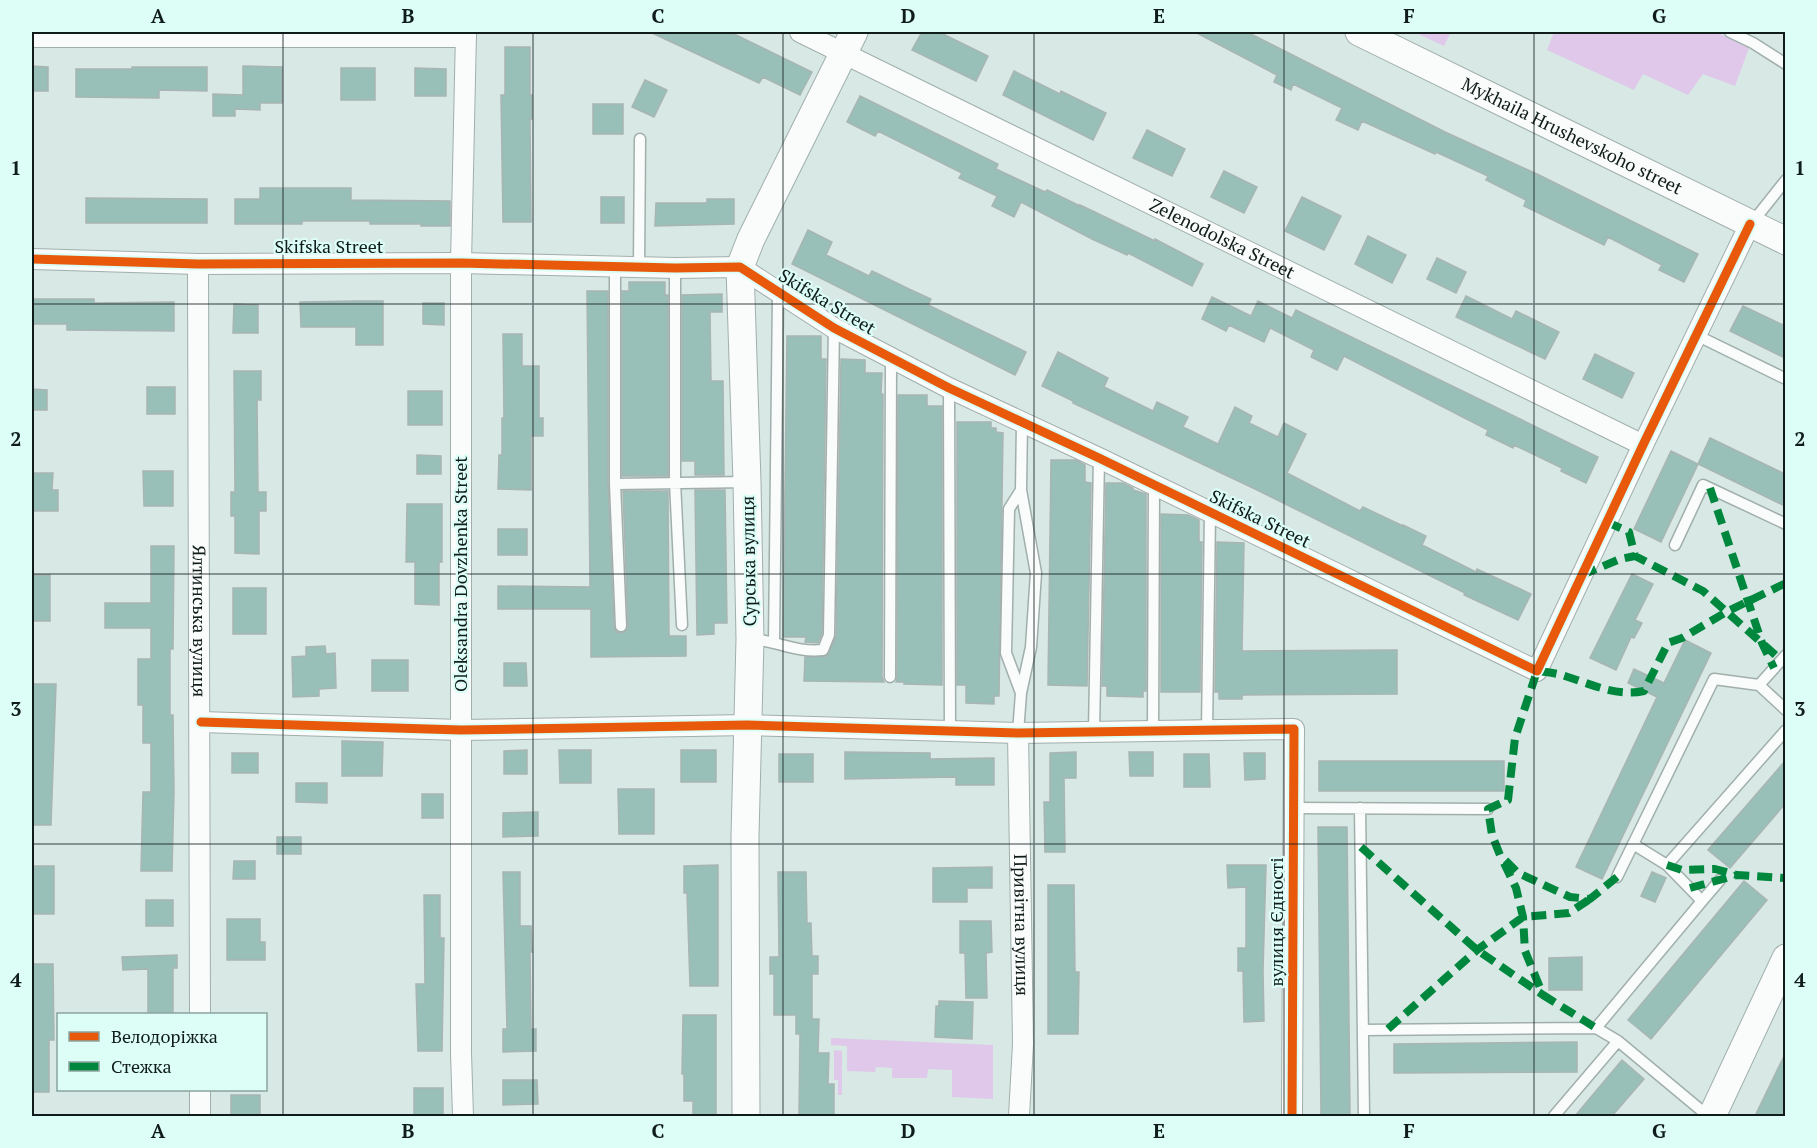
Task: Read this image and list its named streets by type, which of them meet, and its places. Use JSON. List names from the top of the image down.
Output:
{
  "streets": {
    "street": [
      "Mykhaila Hrushevskoho street",
      "Zelenodolska Street",
      "Skifska Street",
      "Сурська вулиця",
      "Oleksandra Dovzhenka Street",
      "Ялтинська вулиця",
      "вулиця Єдності",
      "Привітна вулиця"
    ]
  },
  "crossings": [
    ["Zelenodolska Street", "Skifska Street"],
    ["Zelenodolska Street", "Сурська вулиця"],
    ["Skifska Street", "Сурська вулиця"],
    ["Skifska Street", "Oleksandra Dovzhenka Street"],
    ["Skifska Street", "Ялтинська вулиця"]
  ],
  "legend": ["Велодоріжка", "Стежка"],
  "grid": {
    "columns": [
      "A",
      "B",
      "C",
      "D",
      "E",
      "F",
      "G"
    ],
    "rows": [
      "1",
      "2",
      "3",
      "4"
    ]
  }
}
